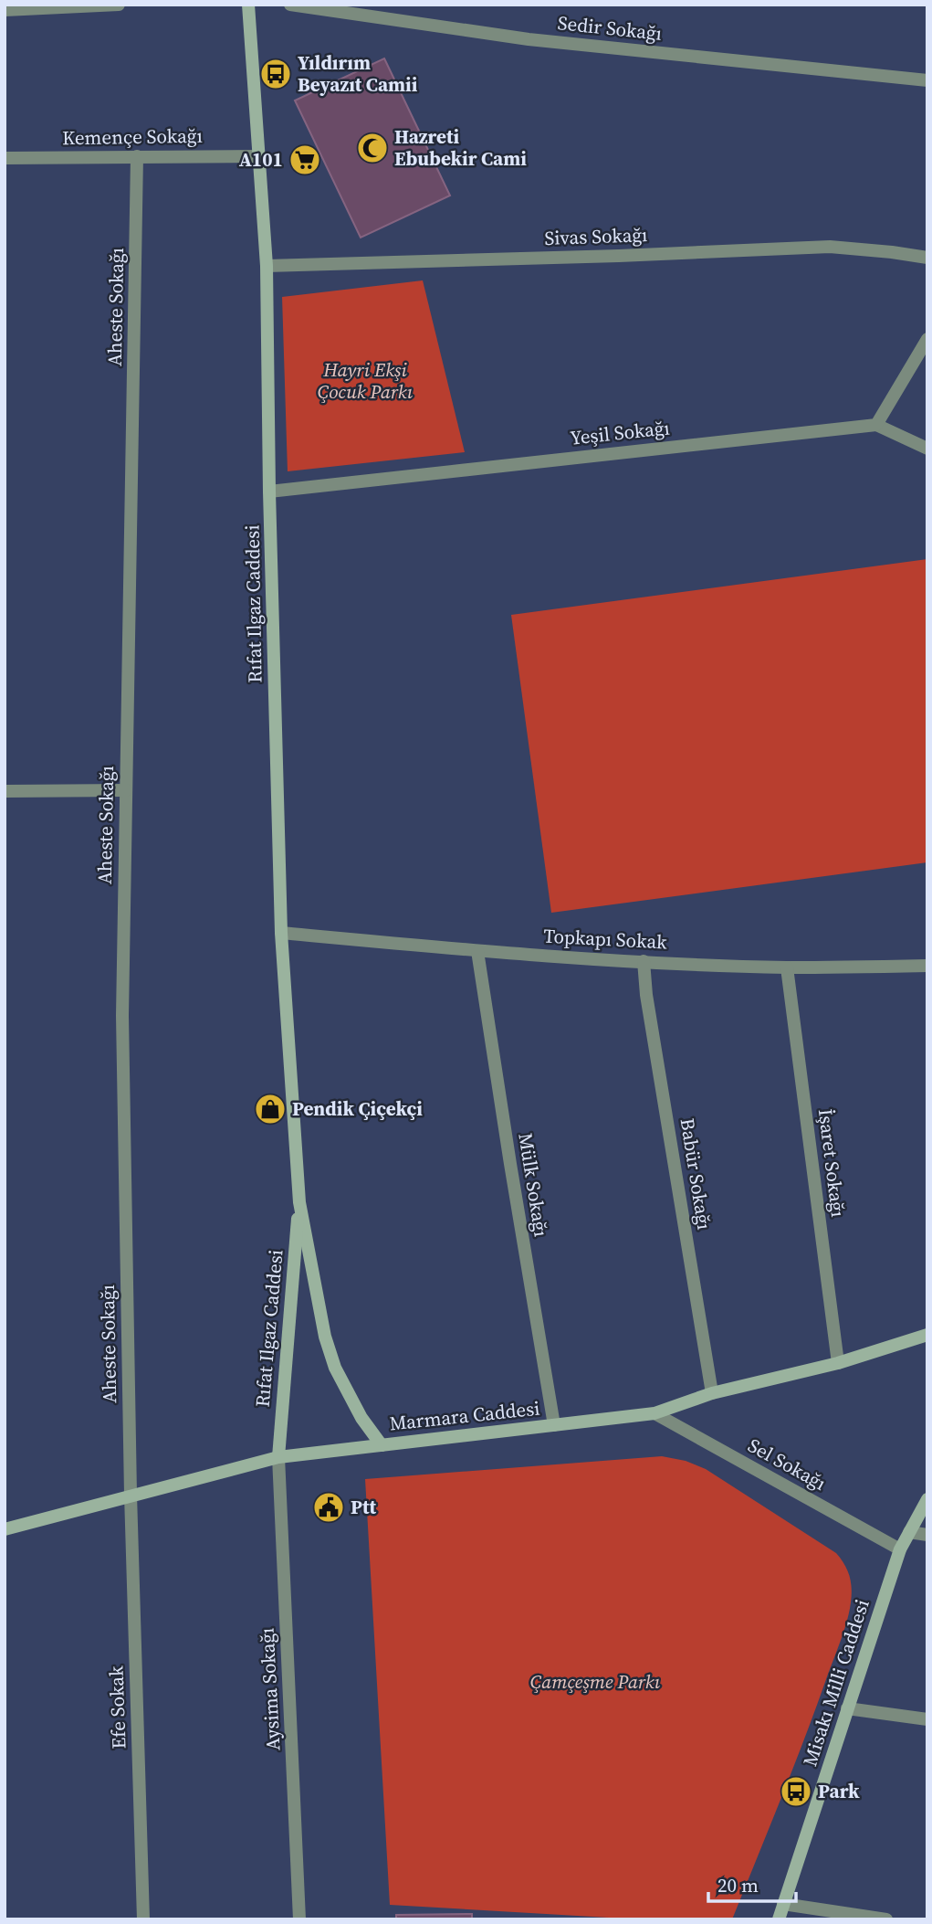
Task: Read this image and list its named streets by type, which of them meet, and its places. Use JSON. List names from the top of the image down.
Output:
{
  "streets": {
    "street": [
      "Sedir Sokağı",
      "Kemençe Sokağı",
      "Sivas Sokağı",
      "Aheste Sokağı",
      "Yeşil Sokağı",
      "Rıfat Ilgaz Caddesi",
      "Topkapı Sokak",
      "İşaret Sokağı",
      "Babür Sokağı",
      "Mülk Sokağı",
      "Marmara Caddesi",
      "Sel Sokağı",
      "Misakı Milli Caddesi",
      "Aysima Sokağı",
      "Efe Sokak"
    ]
  },
  "crossings": [
    ["Kemençe Sokağı", "Aheste Sokağı"],
    ["Kemençe Sokağı", "Rıfat Ilgaz Caddesi"],
    ["Sivas Sokağı", "Rıfat Ilgaz Caddesi"],
    ["Aheste Sokağı", "Marmara Caddesi"],
    ["Aheste Sokağı", "Efe Sokak"],
    ["Yeşil Sokağı", "Rıfat Ilgaz Caddesi"],
    ["Rıfat Ilgaz Caddesi", "Topkapı Sokak"],
    ["Rıfat Ilgaz Caddesi", "Marmara Caddesi"],
    ["Rıfat Ilgaz Caddesi", "Aysima Sokağı"],
    ["Topkapı Sokak", "İşaret Sokağı"],
    ["Topkapı Sokak", "Babür Sokağı"],
    ["Topkapı Sokak", "Mülk Sokağı"],
    ["İşaret Sokağı", "Marmara Caddesi"],
    ["Babür Sokağı", "Marmara Caddesi"],
    ["Mülk Sokağı", "Marmara Caddesi"],
    ["Marmara Caddesi", "Sel Sokağı"],
    ["Marmara Caddesi", "Aysima Sokağı"],
    ["Marmara Caddesi", "Efe Sokak"],
    ["Sel Sokağı", "Misakı Milli Caddesi"]
  ],
  "parks": ["Hayri Ekşi Çocuk Parkı", "Çamçeşme Parkı"],
  "places": {
    "bus stop": ["Yıldırım Beyazıt Camii", "Park"],
    "mosque": ["Hazreti Ebubekir Cami"],
    "supermarket": ["A101"],
    "shop": ["Pendik Çiçekçi"],
    "public building": ["Ptt"]
  },
  "scale_bar": "20 m"
}
